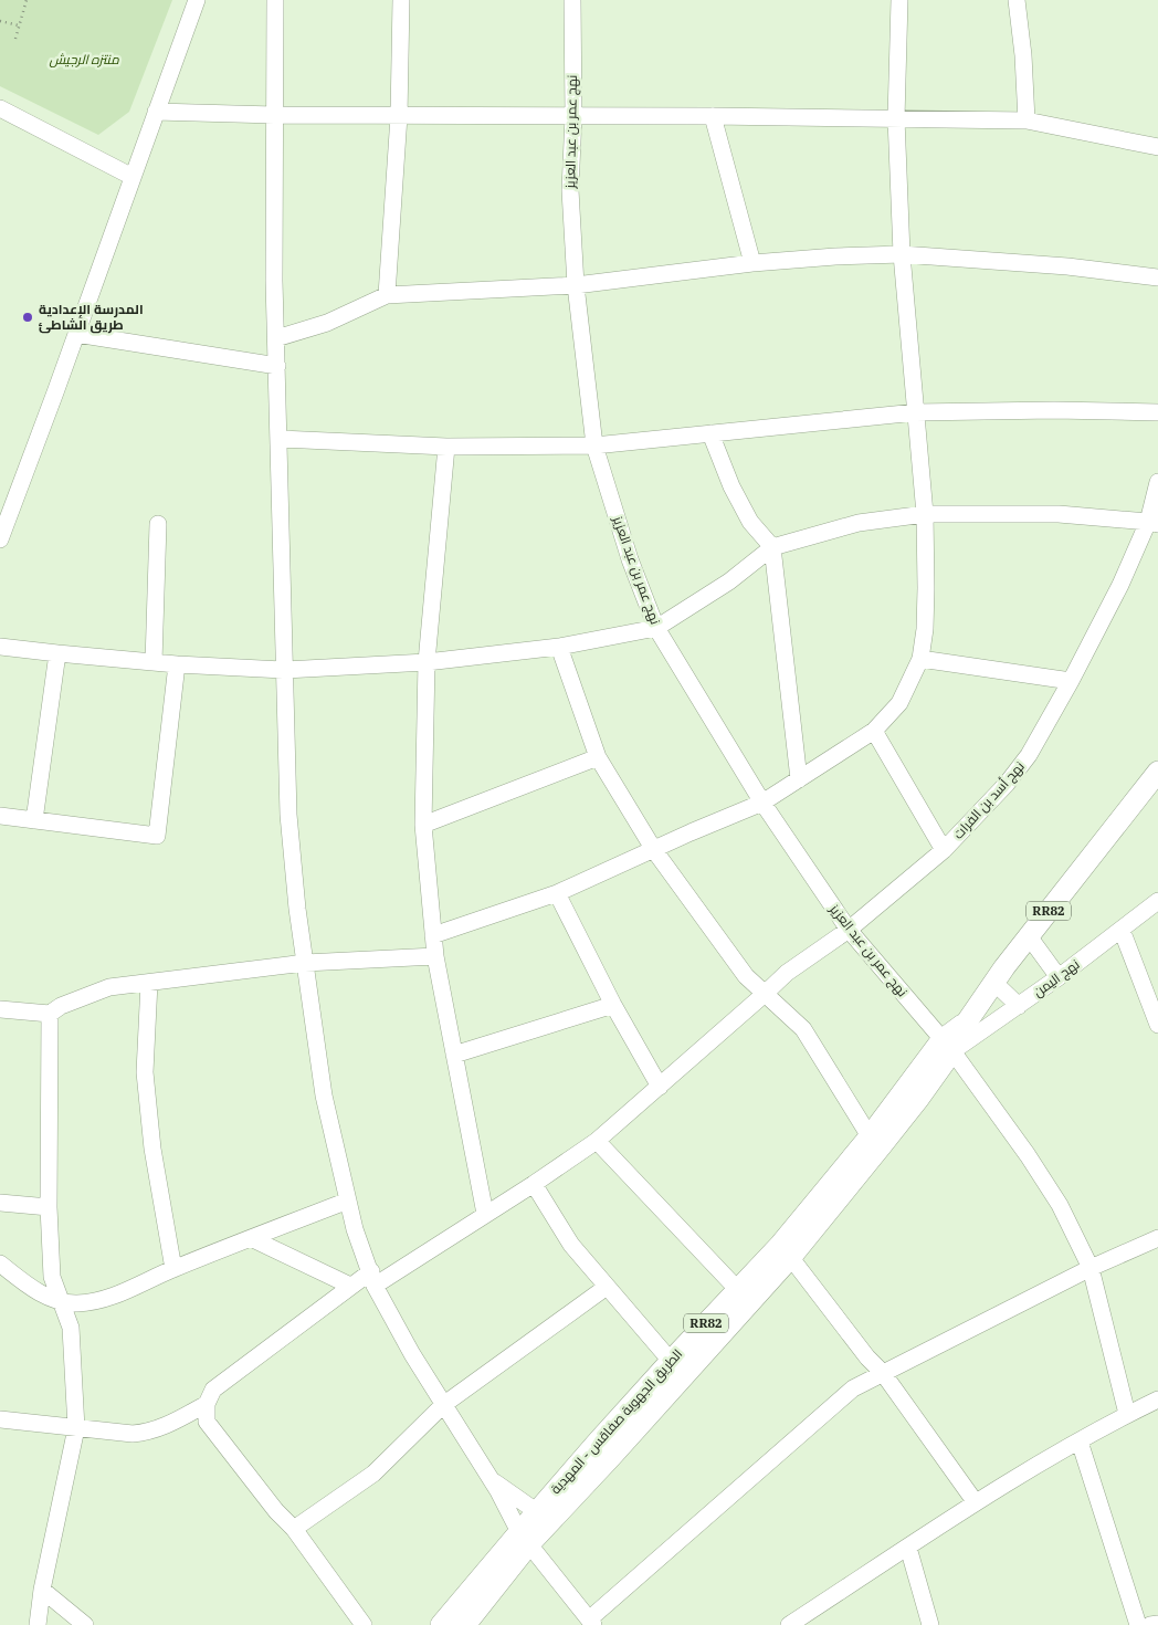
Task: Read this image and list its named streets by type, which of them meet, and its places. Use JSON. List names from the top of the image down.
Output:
{
  "streets": {
    "main road": ["RR82", "الطريق الجهوية صفاقس - المهدية"],
    "street": ["نهج عمر بن عبد العزيز", "نهج أسد بن الفرات", "نهج اليمن"]
  },
  "crossings": [
    ["نهج عمر بن عبد العزيز", "نهج أسد بن الفرات"],
    ["نهج عمر بن عبد العزيز", "نهج اليمن"],
    ["نهج عمر بن عبد العزيز", "الطريق الجهوية صفاقس - المهدية"],
    ["نهج اليمن", "الطريق الجهوية صفاقس - المهدية"]
  ],
  "parks": ["منتزه الرجيش"],
  "places": ["المدرسة الإعدادية طريق الشاطئ"]
}
